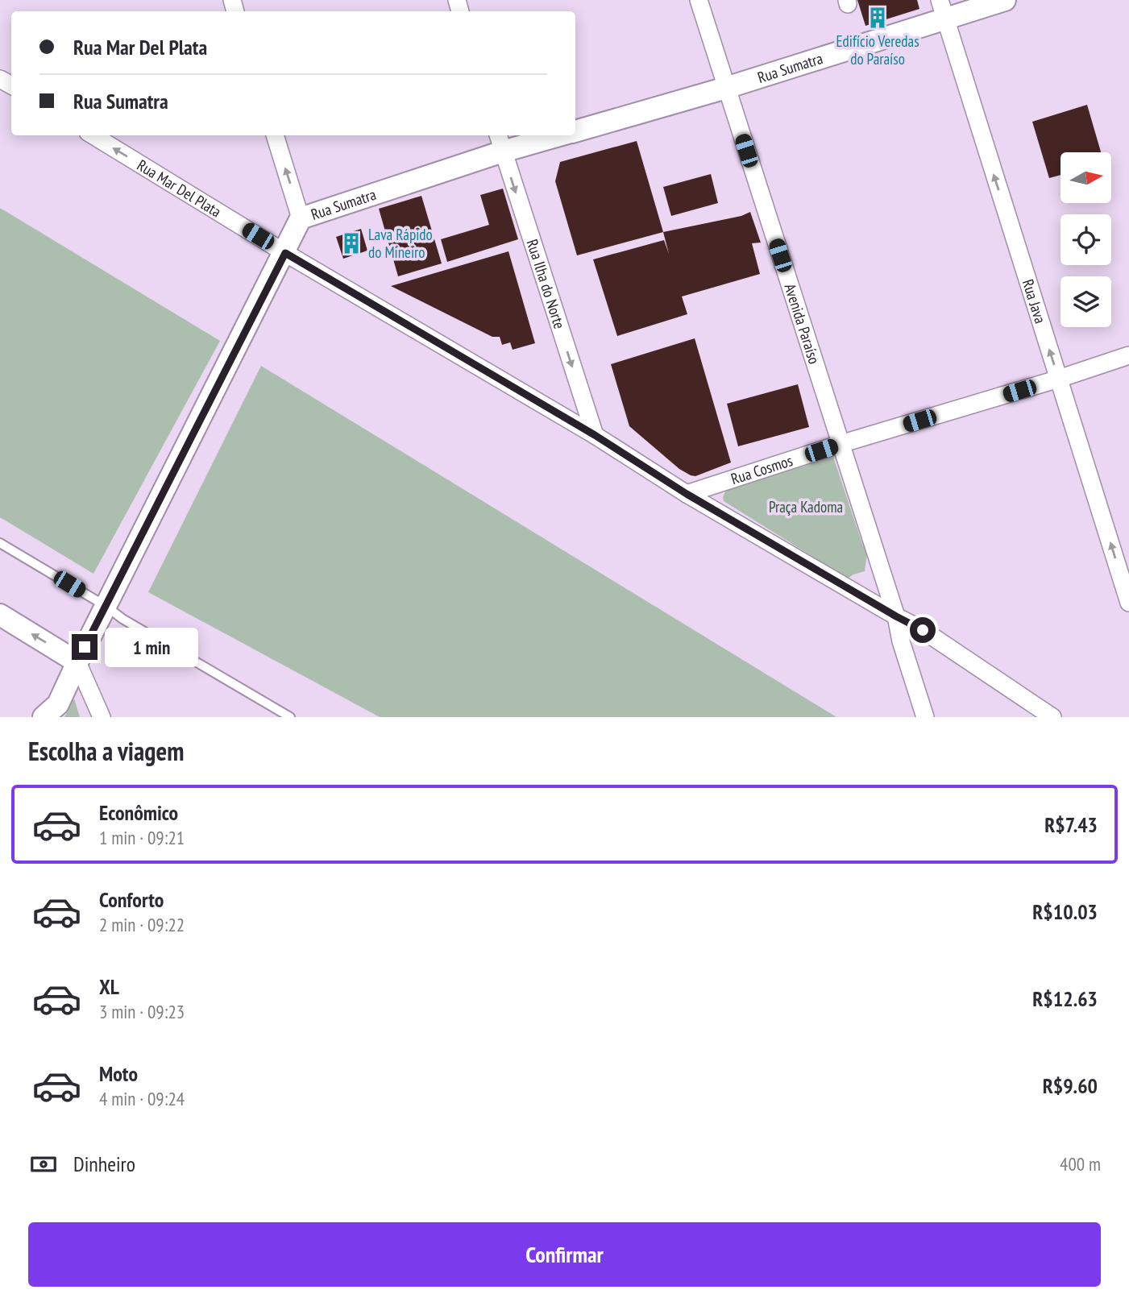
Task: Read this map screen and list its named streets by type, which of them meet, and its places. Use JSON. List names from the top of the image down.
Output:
{
  "streets": {
    "street": [
      "Rua Sumatra",
      "Rua Mar Del Plata",
      "Rua Ilha do Norte",
      "Rua Java",
      "Avenida Paraíso",
      "Rua Cosmos"
    ]
  },
  "crossings": [
    ["Rua Sumatra", "Rua Mar Del Plata"],
    ["Rua Sumatra", "Rua Ilha do Norte"],
    ["Rua Sumatra", "Rua Java"],
    ["Rua Sumatra", "Avenida Paraíso"],
    ["Rua Mar Del Plata", "Rua Ilha do Norte"],
    ["Rua Mar Del Plata", "Avenida Paraíso"],
    ["Rua Mar Del Plata", "Rua Cosmos"],
    ["Rua Java", "Rua Cosmos"],
    ["Avenida Paraíso", "Rua Cosmos"]
  ],
  "one_way": ["Rua Ilha do Norte", "Rua Java"],
  "parks": ["Praça Kadoma"],
  "places": {
    "building": ["Edifício Veredas do Paraíso", "Lava Rápido do Mineiro"]
  },
  "north": "right",
  "page": {
    "banner": ["Rua Mar Del Plata", "Rua Sumatra"],
    "bubble": "1 min",
    "heading": "Escolha a viagem",
    "list": [
      {
        "name": "Econômico",
        "note": "1 min · 09:21",
        "value": "R$7.43"
      },
      {
        "name": "Conforto",
        "note": "2 min · 09:22",
        "value": "R$10.03"
      },
      {
        "name": "XL",
        "note": "3 min · 09:23",
        "value": "R$12.63"
      },
      {
        "name": "Moto",
        "note": "4 min · 09:24",
        "value": "R$9.60"
      }
    ],
    "pay": ["Dinheiro", "400 m"],
    "buttons": "Confirmar"
  }
}
